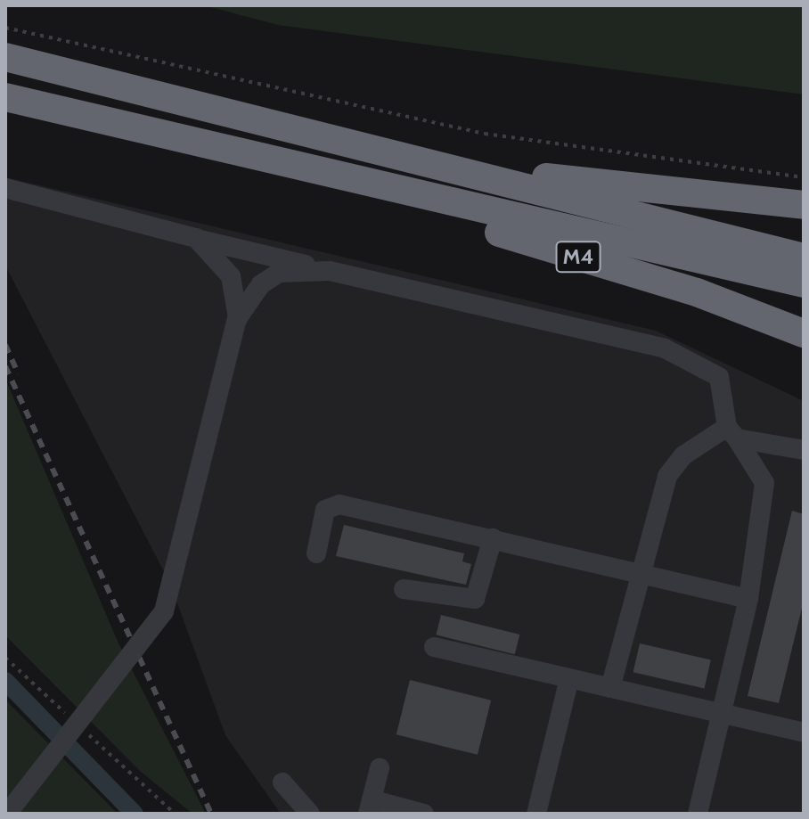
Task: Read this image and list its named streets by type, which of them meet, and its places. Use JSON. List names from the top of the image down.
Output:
{
  "streets": {
    "highway": ["M4"]
  }
}
